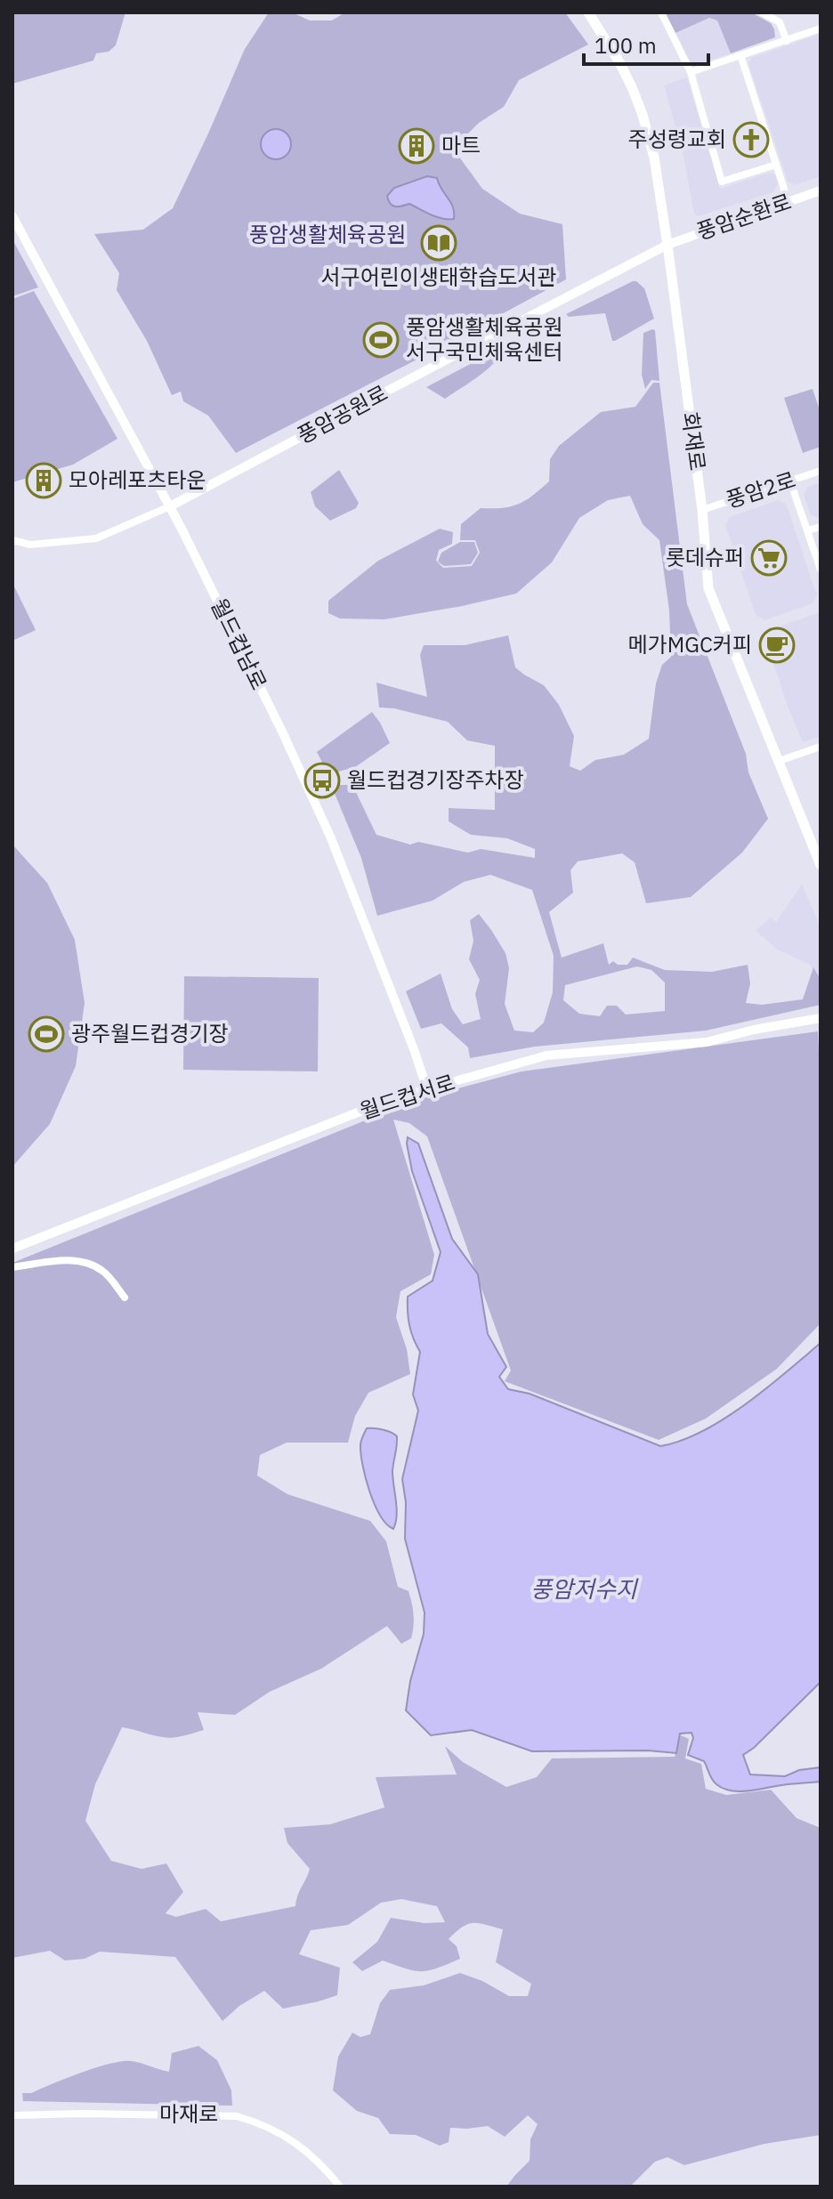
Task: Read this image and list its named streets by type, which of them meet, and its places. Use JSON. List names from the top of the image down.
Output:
{
  "streets": {
    "main road": ["회재로"],
    "street": [
      "풍암순환로",
      "풍암공원로",
      "풍암2로",
      "월드컵남로",
      "월드컵서로",
      "마재로"
    ]
  },
  "crossings": [
    ["풍암순환로", "풍암공원로"],
    ["풍암순환로", "회재로"],
    ["풍암공원로", "회재로"],
    ["풍암공원로", "월드컵남로"],
    ["회재로", "풍암2로"],
    ["월드컵남로", "월드컵서로"]
  ],
  "water": ["풍암저수지"],
  "parks": ["풍암생활체육공원"],
  "places": {
    "church": ["주성령교회"],
    "building": ["마트", "모아레포츠타운"],
    "library": ["서구어린이생태학습도서관"],
    "sports": ["풍암생활체육공원 서구국민체육센터", "광주월드컵경기장"],
    "supermarket": ["롯데슈퍼"],
    "cafe": ["메가MGC커피"],
    "bus stop": ["월드컵경기장주차장"]
  },
  "scale_bar": "100 m"
}
